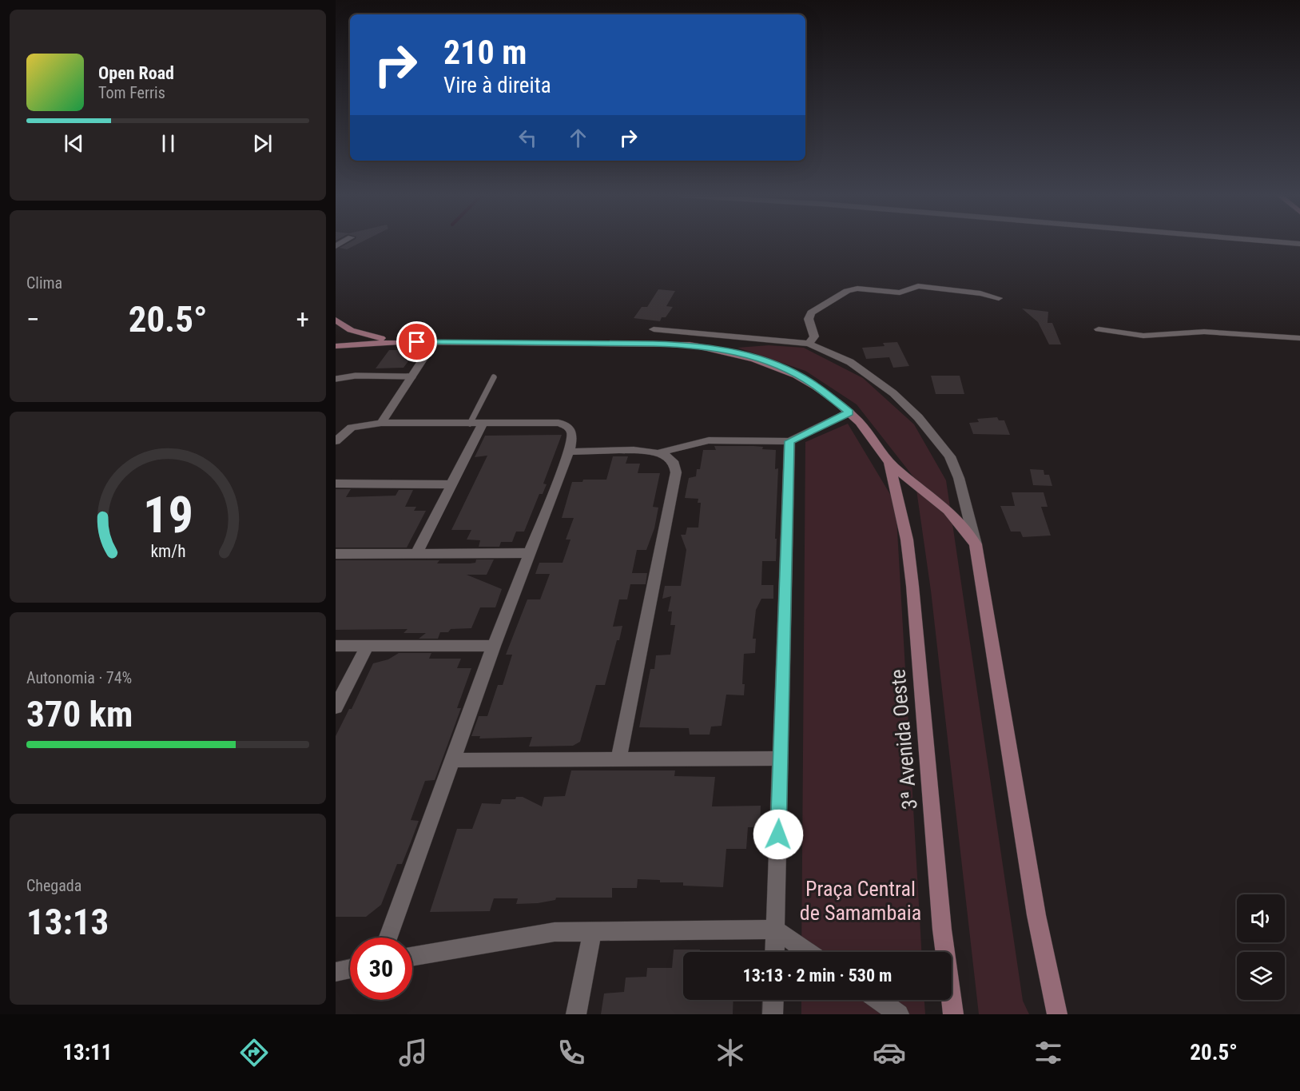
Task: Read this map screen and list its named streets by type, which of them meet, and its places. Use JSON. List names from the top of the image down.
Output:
{
  "streets": {
    "street": ["3ª Avenida Oeste"]
  },
  "parks": ["Praça Central de Samambaia"],
  "page": {
    "turn": ["210 m", "Vire à direita"],
    "song": ["Open Road", "Tom Ferris"],
    "tile": [
      "Clima",
      ["Autonomia · 74%", "370 km"],
      ["Chegada", "13:13"]
    ],
    "heat": ["−", "20.5°", "+"],
    "limit": "30",
    "trip": "13:13 · 2 min · 530 m",
    "tabs": ["13:11", "20.5°"],
    "gauge": ["19", "km/h"]
  }
}
